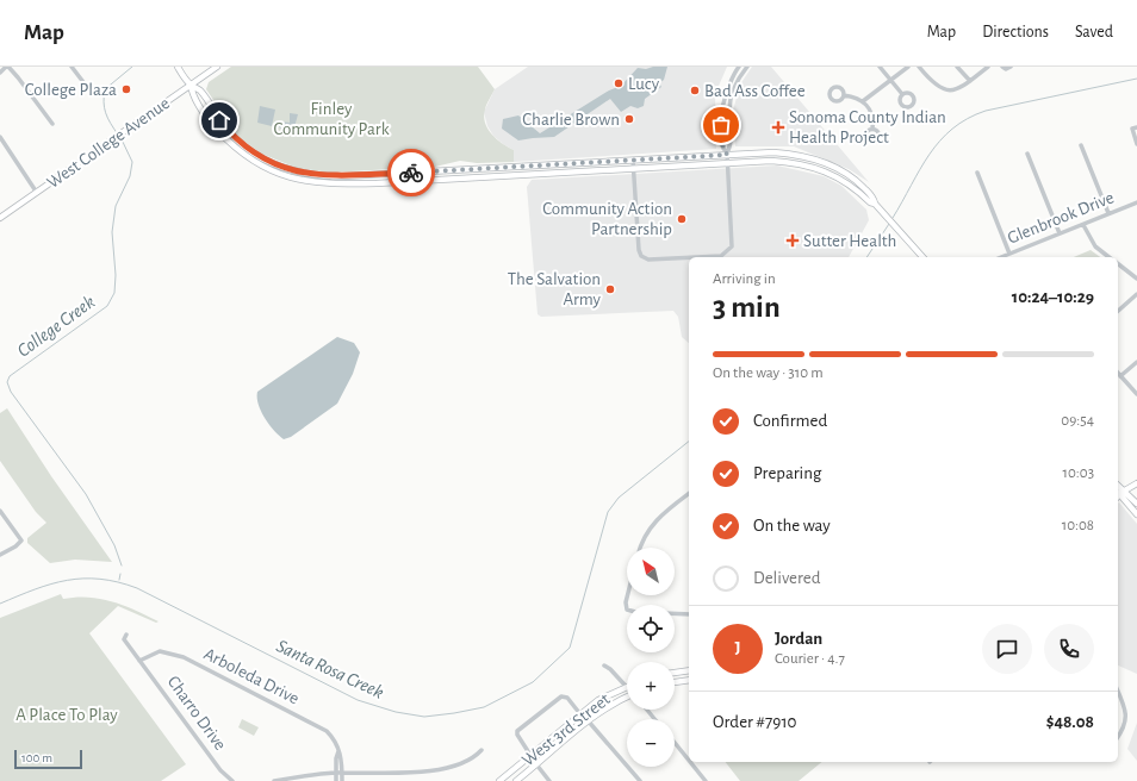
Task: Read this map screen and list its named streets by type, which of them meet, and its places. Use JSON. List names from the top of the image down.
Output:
{
  "streets": {
    "main road": ["West College Avenue", "West 3rd Street"],
    "street": ["Glenbrook Drive", "Arboleda Drive", "Charro Drive"]
  },
  "crossings": [
    ["Arboleda Drive", "Charro Drive"]
  ],
  "water": ["College Creek", "Santa Rosa Creek"],
  "parks": ["Finley Community Park", "A Place To Play"],
  "places": {
    "other": [
      "Lucy",
      "College Plaza",
      "Bad Ass Coffee",
      "Charlie Brown",
      "Community Action Partnership",
      "The Salvation Army"
    ],
    "health": ["Sonoma County Indian Health Project", "Sutter Health"]
  },
  "scale_bar": "100 m",
  "north": "top left",
  "page": {
    "header": "Map",
    "nav": ["Map", "Directions", "Saved"],
    "heading": ["3 min", "Arriving in", "10:24–10:29"],
    "panel": [
      "Jordan",
      "Courier · 4.7",
      "Order #7910",
      "$48.08"
    ],
    "bar": "On the way · 310 m",
    "list": [
      ["Confirmed", "09:54"],
      ["Preparing", "10:03"],
      ["On the way", "10:08"],
      "Delivered"
    ],
    "map_buttons": ["+", "−"],
    "round": "J",
    "scale": "100 m"
  }
}
